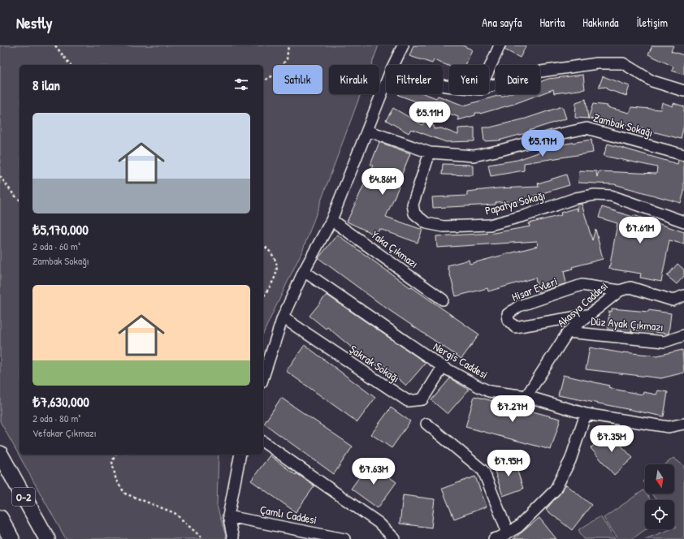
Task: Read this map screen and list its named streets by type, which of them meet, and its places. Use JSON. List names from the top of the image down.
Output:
{
  "streets": {
    "highway": ["O-2"],
    "street": [
      "Zambak Sokağı",
      "Papatya Sokağı",
      "Yaka Çıkmazı",
      "Hisar Evleri",
      "Akasya Caddesi",
      "Düz Ayak Çıkmazı",
      "Nergis Caddesi",
      "Şakrak Sokağı",
      "Çamlı Caddesi"
    ]
  },
  "crossings": [
    ["Zambak Sokağı", "Papatya Sokağı"],
    ["Hisar Evleri", "Akasya Caddesi"],
    ["Akasya Caddesi", "Düz Ayak Çıkmazı"],
    ["Akasya Caddesi", "Nergis Caddesi"],
    ["Nergis Caddesi", "Şakrak Sokağı"]
  ],
  "north": "bottom",
  "page": {
    "header": "Nestly",
    "nav": [
      "Ana sayfa",
      "Harita",
      "Hakkında",
      "İletişim"
    ],
    "chip": [
      "Satılık",
      "Kiralık",
      "Filtreler",
      "Yeni",
      "Daire"
    ],
    "heading": "8 ilan",
    "price": [
      "₺5.11M",
      "₺5.17M",
      "₺4.86M",
      "₺7.61M",
      "₺7.27M",
      "₺7.35M",
      "₺7.95M",
      "₺7.63M"
    ],
    "list": [
      {
        "name": "₺5,170,000",
        "note": "2 oda · 60 m² · Zambak Sokağı"
      },
      {
        "name": "₺7,630,000",
        "note": "2 oda · 80 m² · Vefakar Çıkmazı"
      }
    ]
  }
}
